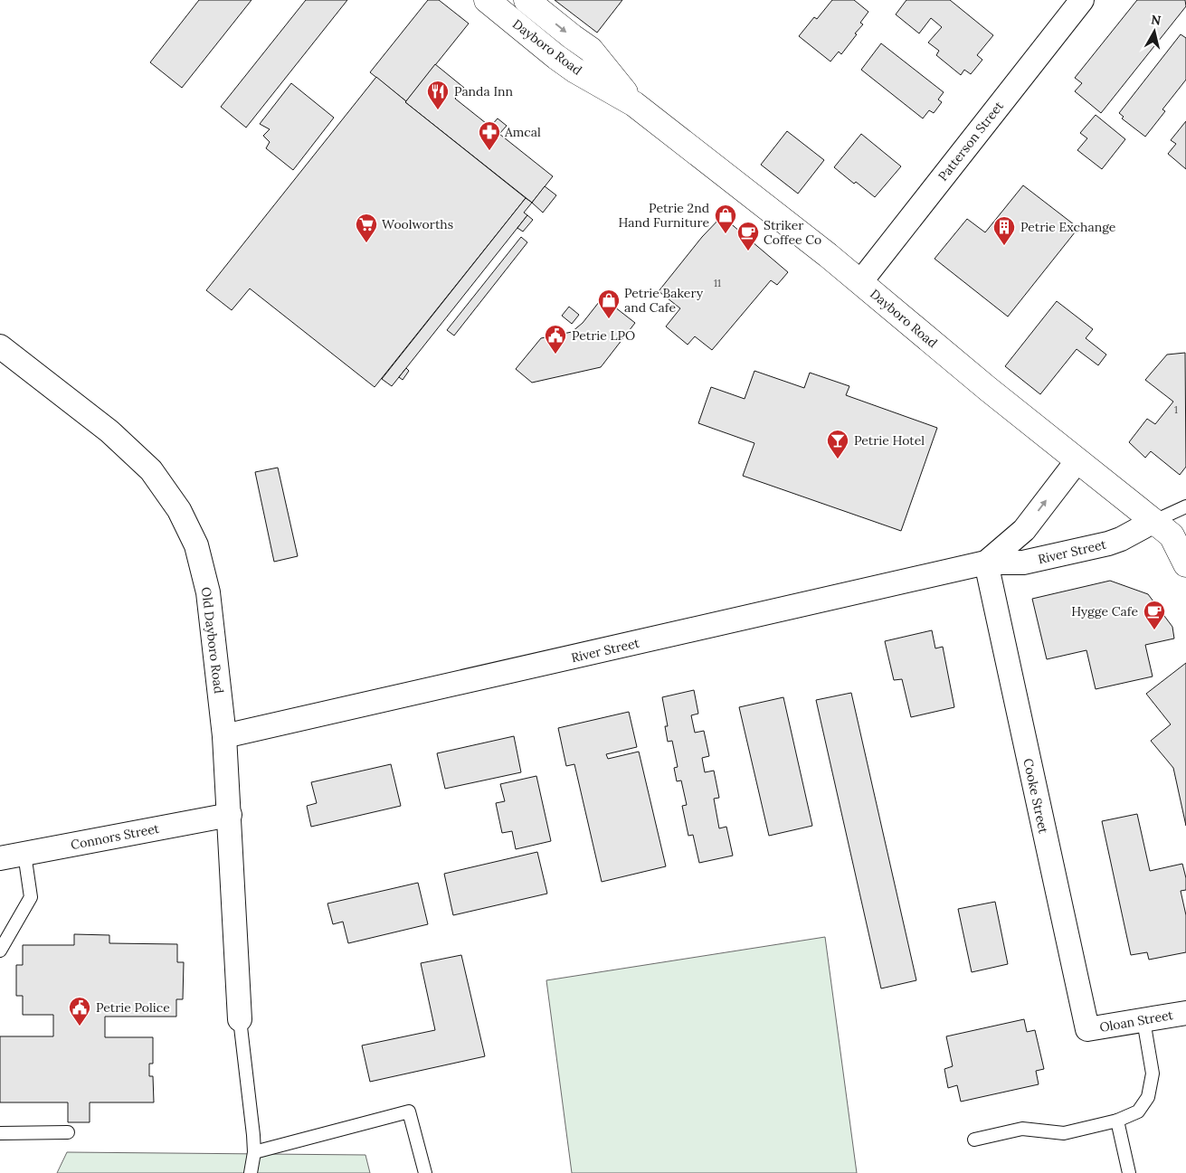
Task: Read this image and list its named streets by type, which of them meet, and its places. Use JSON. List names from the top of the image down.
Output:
{
  "streets": {
    "main road": ["Dayboro Road"],
    "street": [
      "Patterson Street",
      "River Street",
      "Old Dayboro Road",
      "Cooke Street",
      "Connors Street",
      "Oloan Street"
    ]
  },
  "crossings": [
    ["Dayboro Road", "Patterson Street"],
    ["Dayboro Road", "River Street"],
    ["River Street", "Old Dayboro Road"],
    ["River Street", "Cooke Street"],
    ["Old Dayboro Road", "Connors Street"],
    ["Cooke Street", "Oloan Street"]
  ],
  "places": {
    "restaurant": ["Panda Inn"],
    "pharmacy": ["Amcal"],
    "shop": ["Petrie 2nd Hand Furniture", "Petrie Bakery and Cafe"],
    "supermarket": ["Woolworths"],
    "building": ["Petrie Exchange"],
    "cafe": ["Striker Coffee Co", "Hygge Cafe"],
    "public building": ["Petrie LPO", "Petrie Police"],
    "bar": ["Petrie Hotel"]
  },
  "house_numbers": ["11", "1"],
  "north": "top"
}
